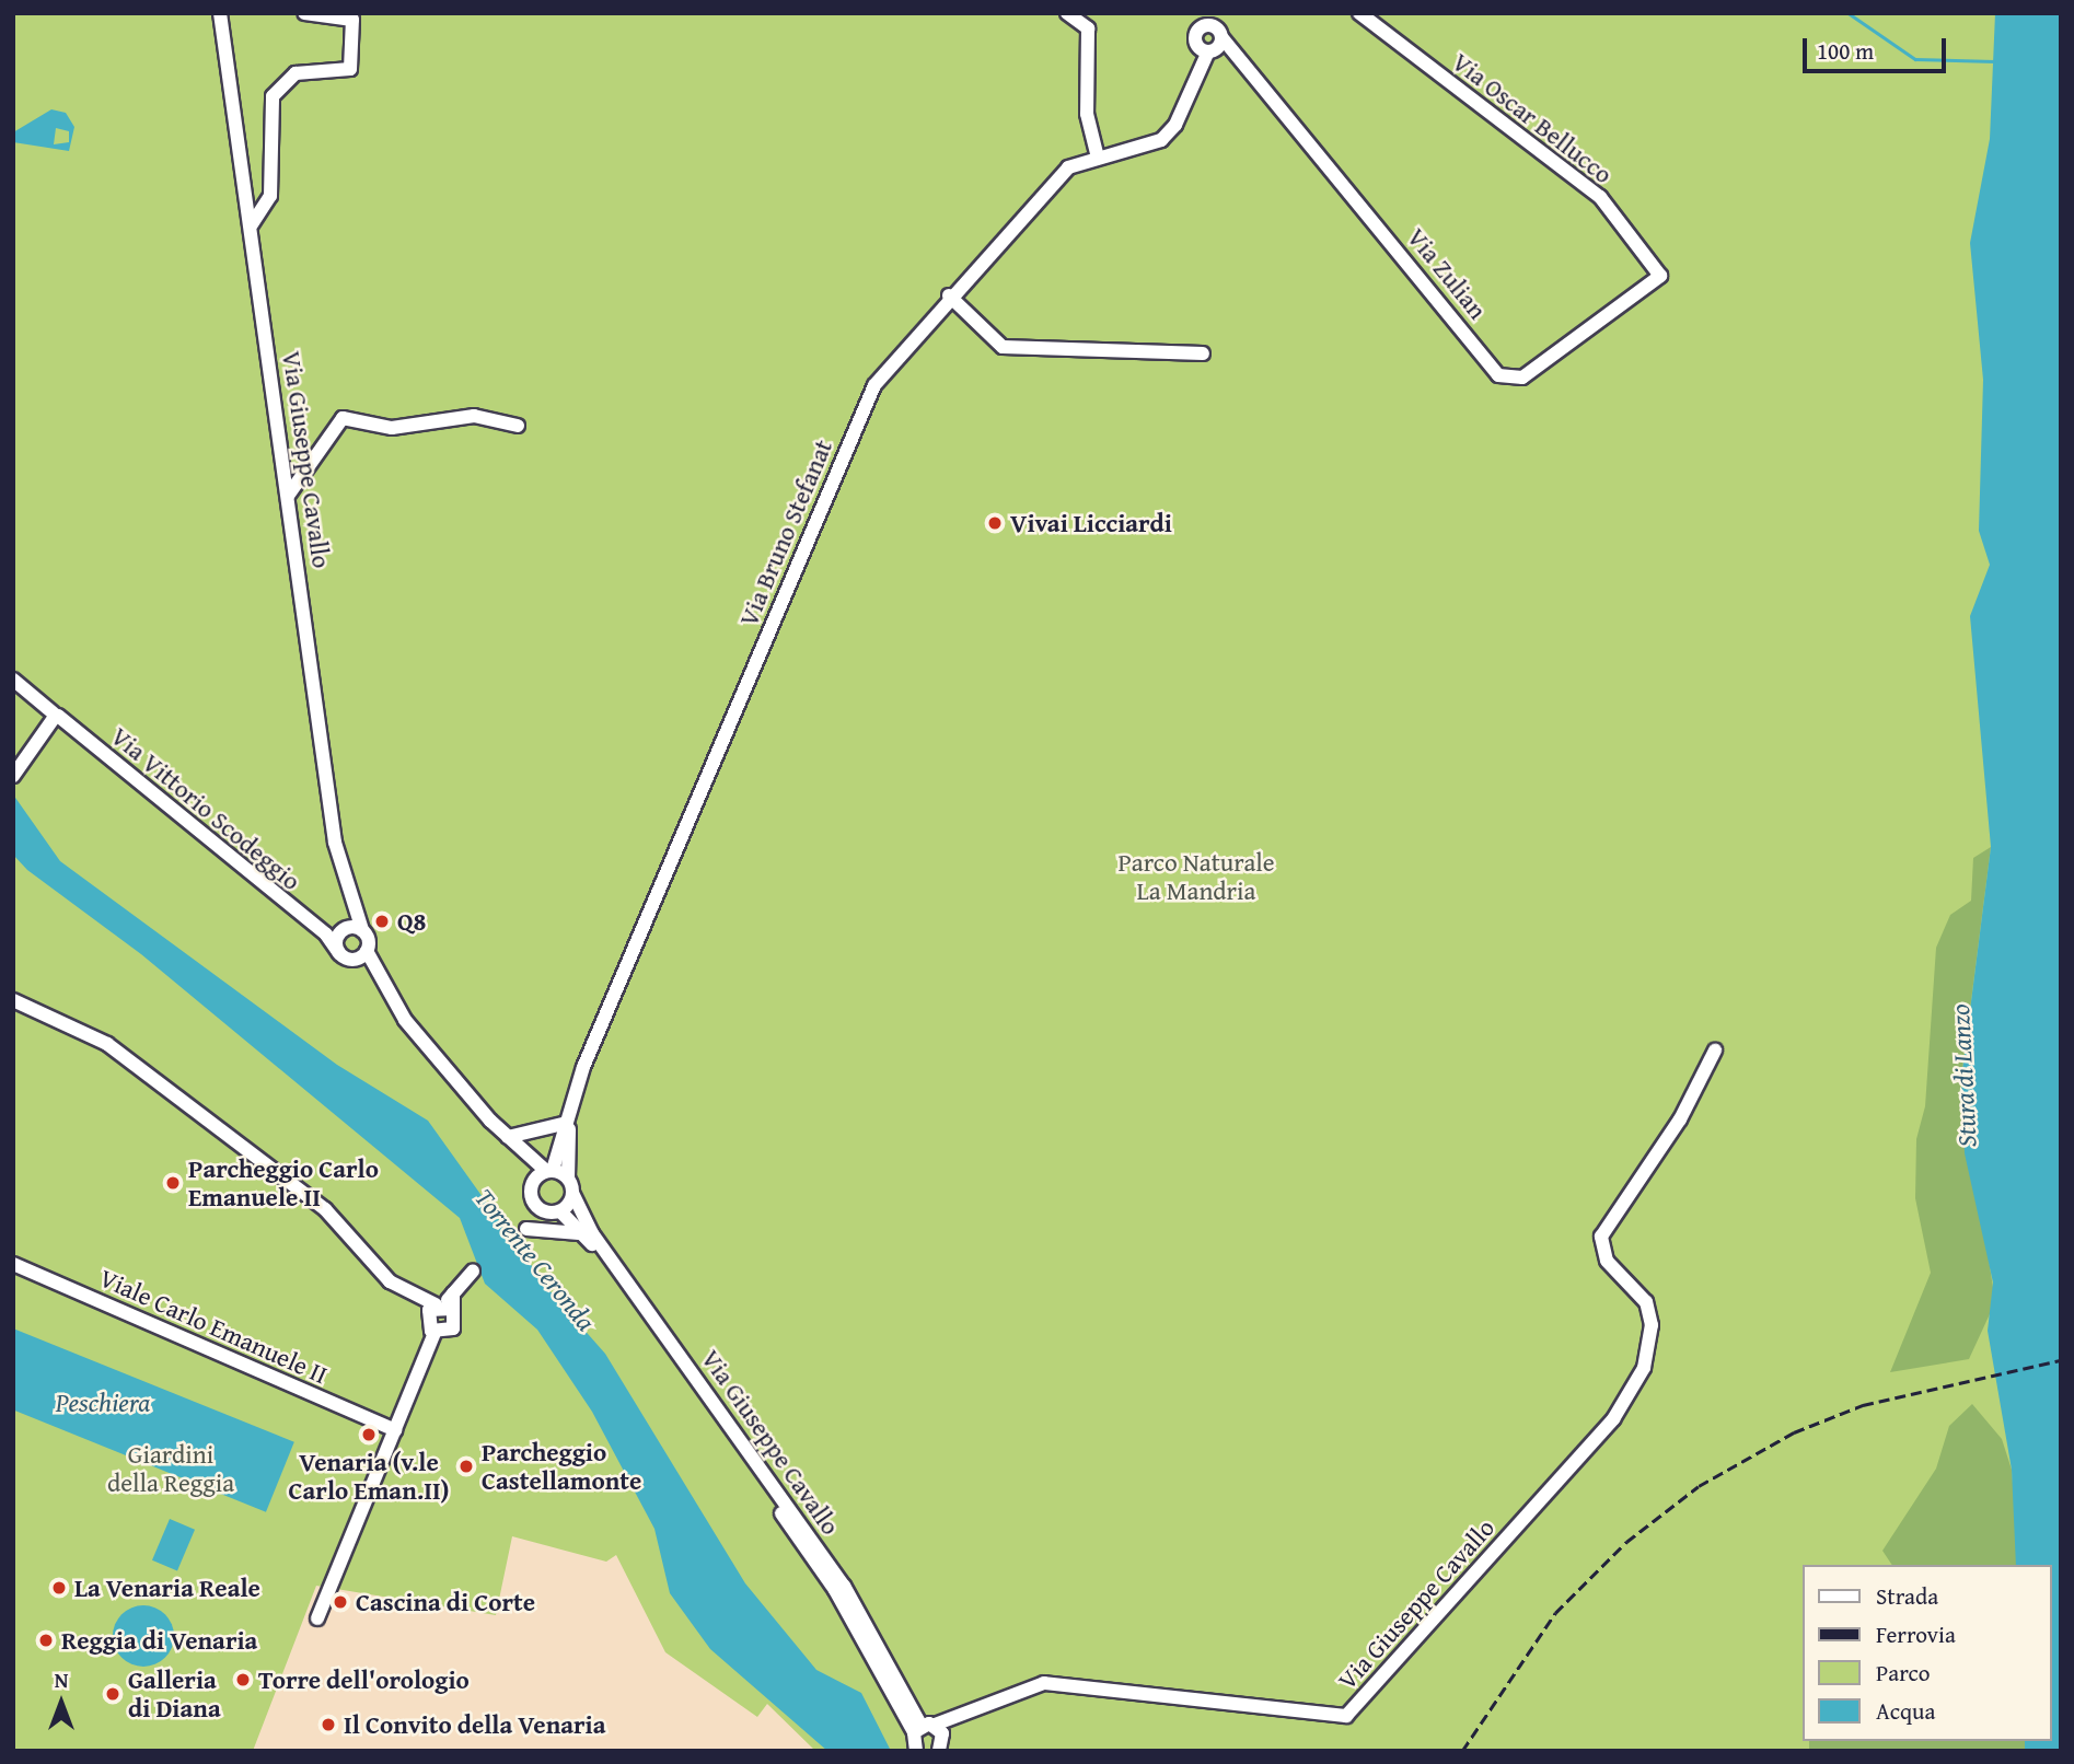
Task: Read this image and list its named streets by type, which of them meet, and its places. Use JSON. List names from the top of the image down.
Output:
{
  "streets": {
    "street": [
      "Via Oscar Bellucco",
      "Via Zulian",
      "Via Giuseppe Cavallo",
      "Via Bruno Stefanat",
      "Via Vittorio Scodeggio",
      "Viale Carlo Emanuele II"
    ]
  },
  "crossings": [
    ["Via Oscar Bellucco", "Via Zulian"],
    ["Via Zulian", "Via Bruno Stefanat"],
    ["Via Giuseppe Cavallo", "Via Bruno Stefanat"],
    ["Via Giuseppe Cavallo", "Via Vittorio Scodeggio"]
  ],
  "water": ["Stura di Lanzo", "Torrente Ceronda", "Peschiera"],
  "parks": ["Parco Naturale La Mandria", "Giardini della Reggia"],
  "places": [
    "Vivai Licciardi",
    "Q8",
    "Parcheggio Carlo Emanuele II",
    "Venaria (v.le Carlo Eman.II)",
    "Parcheggio Castellamonte",
    "La Venaria Reale",
    "Cascina di Corte",
    "Reggia di Venaria",
    "Torre dell'orologio",
    "Galleria di Diana",
    "Il Convito della Venaria"
  ],
  "legend": [
    "Strada",
    "Ferrovia",
    "Parco",
    "Acqua"
  ],
  "scale_bar": "100 m",
  "north": "top"
}
